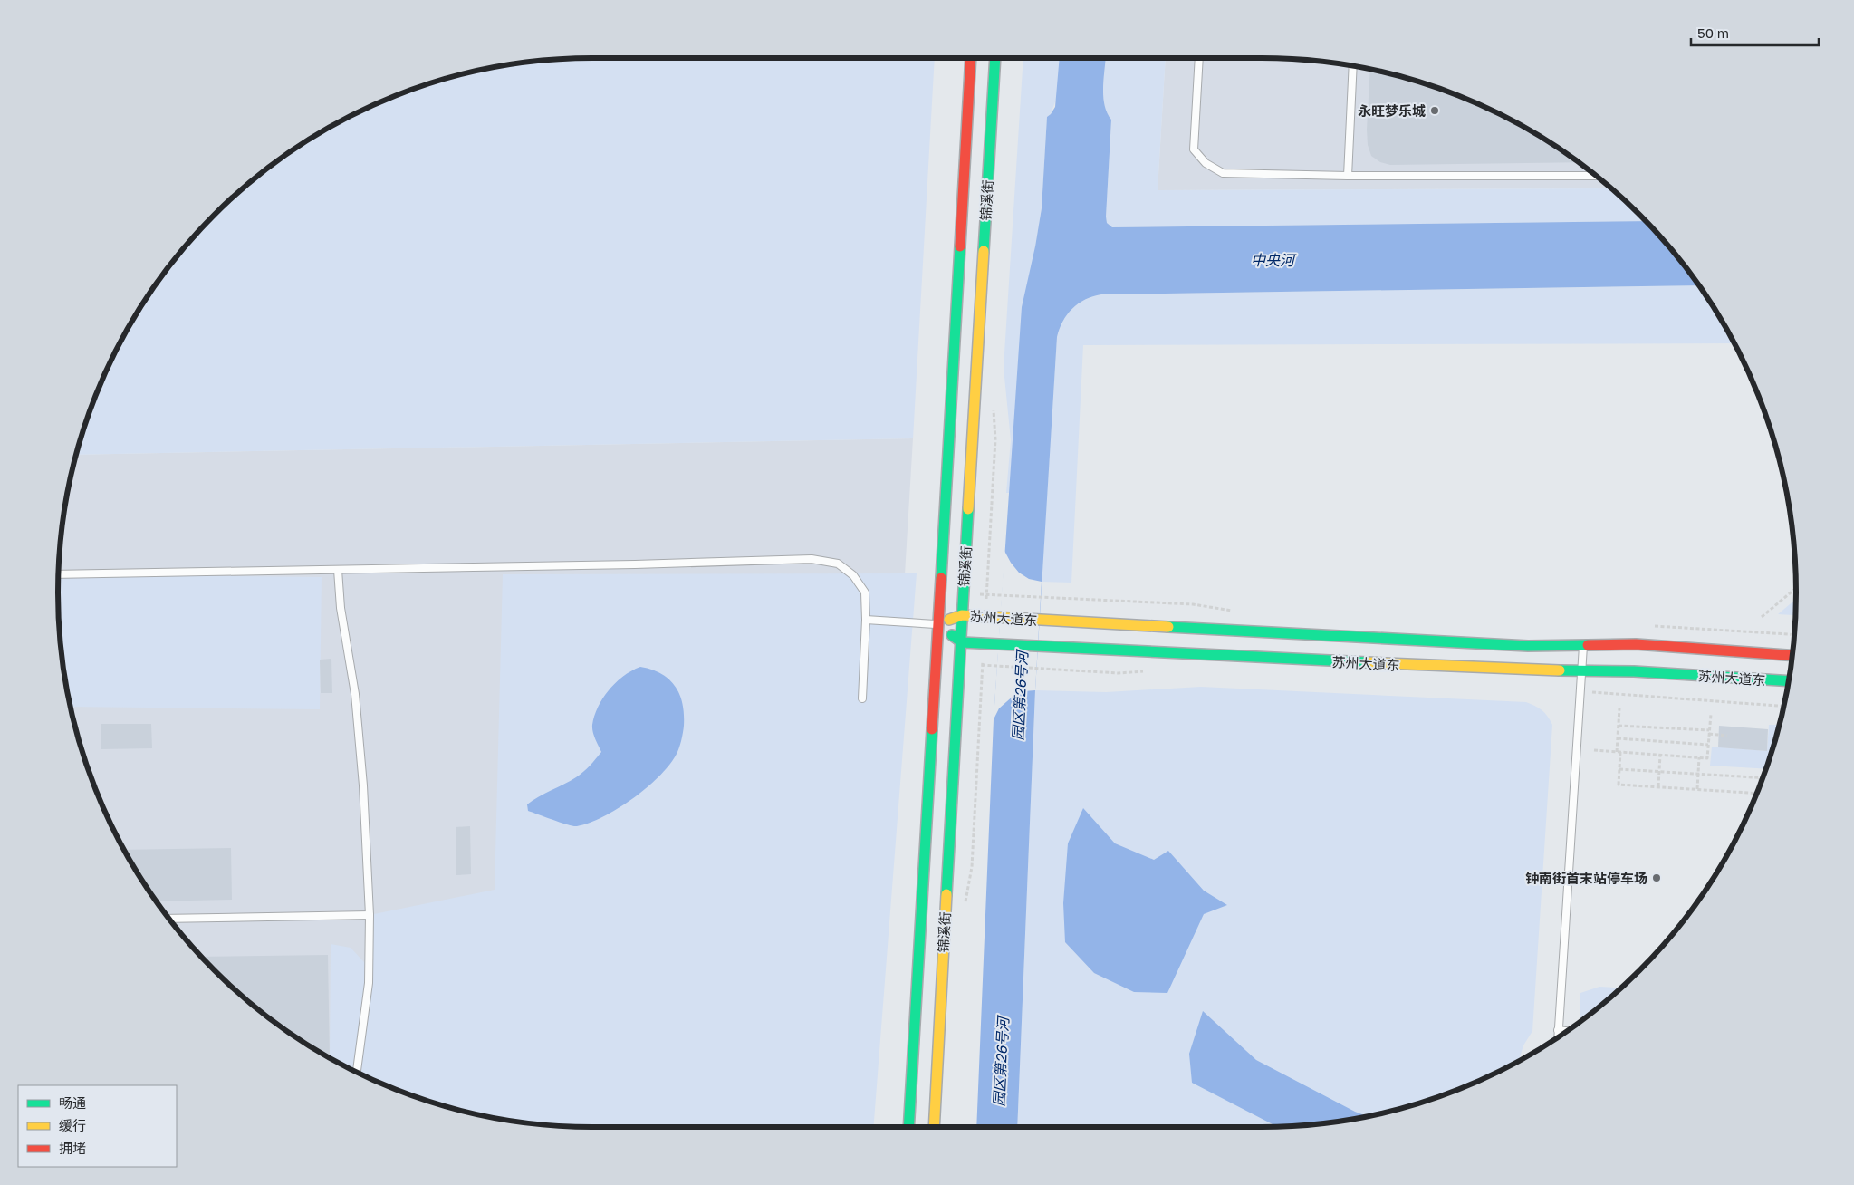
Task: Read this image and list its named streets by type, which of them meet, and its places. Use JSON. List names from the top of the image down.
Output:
{
  "streets": {
    "main road": ["锦溪街", "苏州大道东"]
  },
  "crossings": [
    ["锦溪街", "苏州大道东"]
  ],
  "water": ["中央河", "园区第26号河"],
  "places": ["永旺梦乐城", "钟南街首末站停车场"],
  "legend": ["畅通", "缓行", "拥堵"],
  "scale_bar": "50 m"
}
